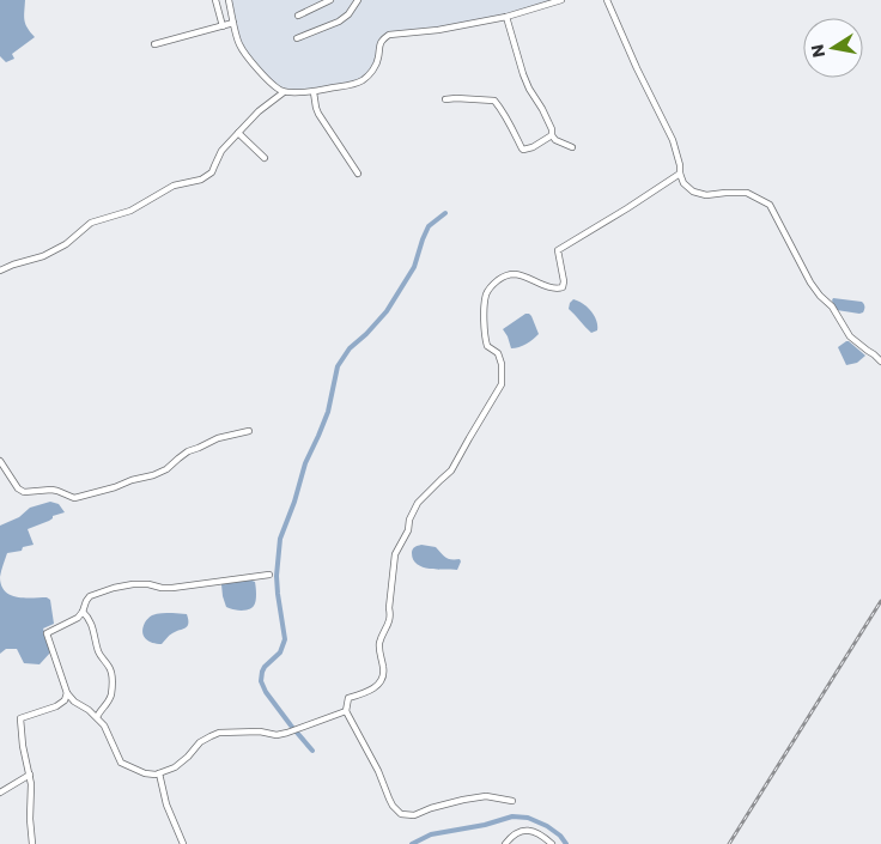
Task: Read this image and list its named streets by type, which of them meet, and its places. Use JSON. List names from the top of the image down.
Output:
{
  "north": "left"
}
